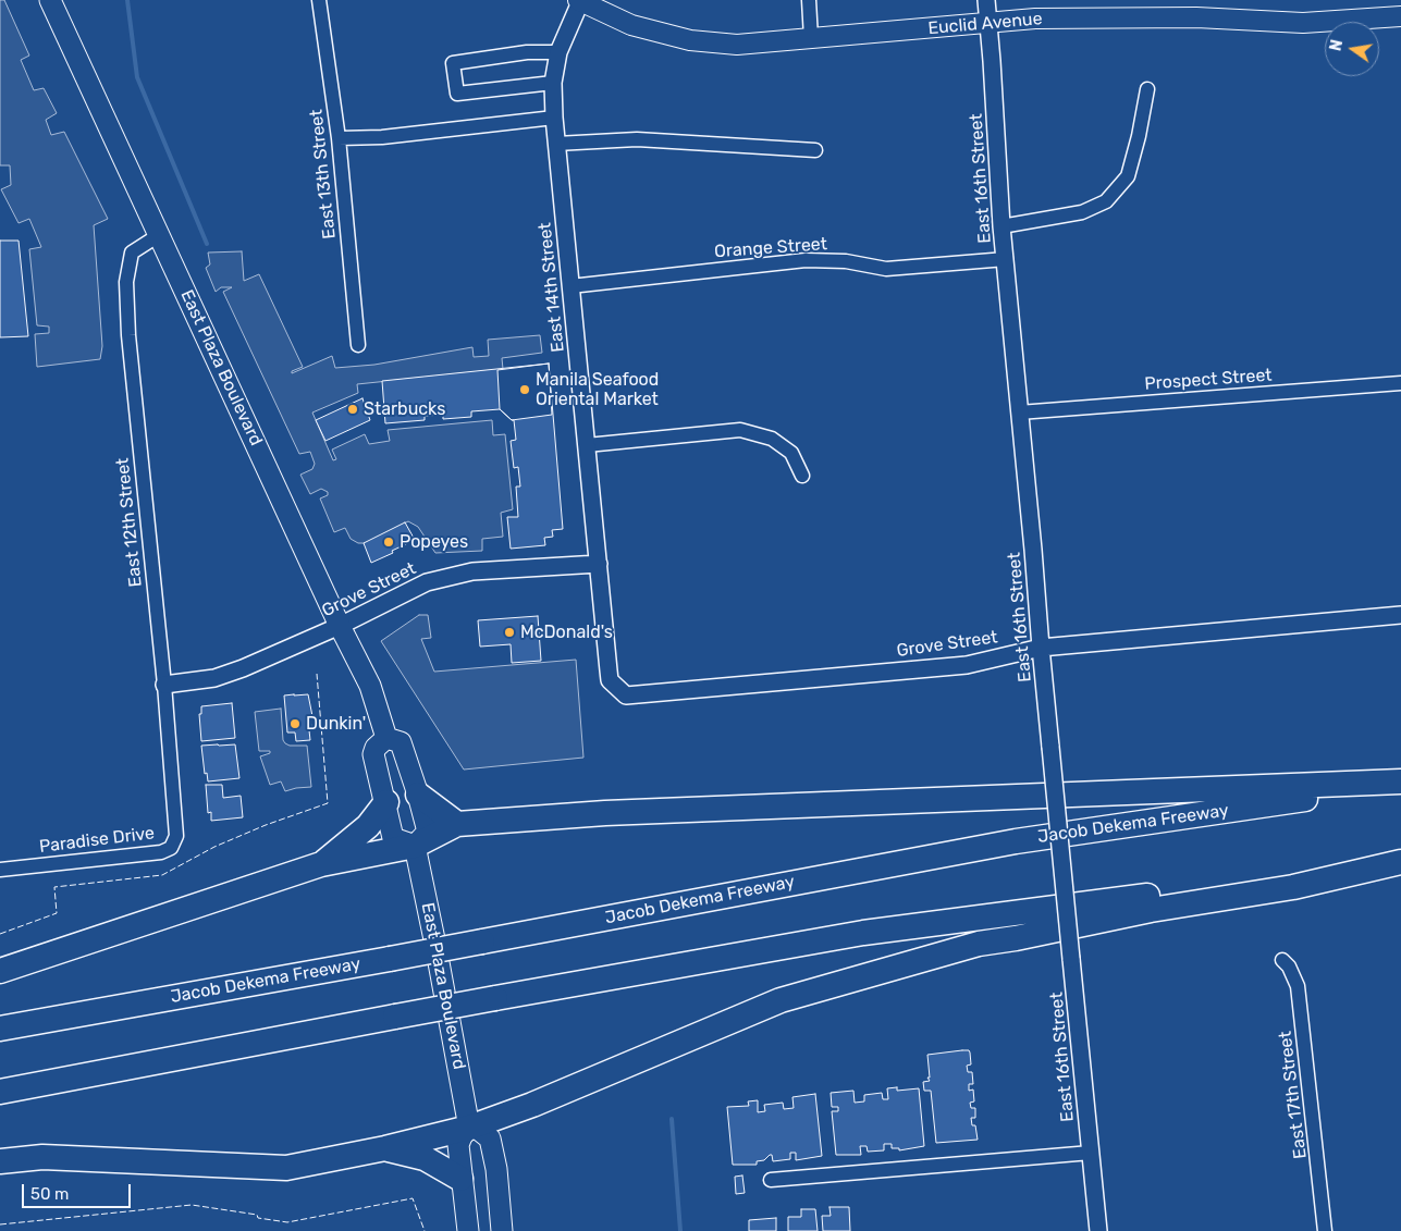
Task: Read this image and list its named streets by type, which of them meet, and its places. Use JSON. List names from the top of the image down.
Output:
{
  "streets": {
    "highway": ["Jacob Dekema Freeway"],
    "main road": ["Euclid Avenue", "East Plaza Boulevard"],
    "street": [
      "East 13th Street",
      "East 16th Street",
      "Orange Street",
      "East 14th Street",
      "Prospect Street",
      "East 12th Street",
      "Grove Street",
      "Paradise Drive",
      "East 17th Street"
    ]
  },
  "crossings": [
    ["Euclid Avenue", "East 16th Street"],
    ["Euclid Avenue", "East 14th Street"],
    ["East 16th Street", "Orange Street"],
    ["East 16th Street", "Prospect Street"],
    ["East 16th Street", "Grove Street"],
    ["Orange Street", "East 14th Street"],
    ["East 14th Street", "Grove Street"],
    ["East Plaza Boulevard", "East 12th Street"],
    ["East Plaza Boulevard", "Grove Street"],
    ["East 12th Street", "Grove Street"],
    ["East 12th Street", "Paradise Drive"]
  ],
  "places": [
    "Manila Seafood Oriental Market",
    "Starbucks",
    "Popeyes",
    "McDonald's",
    "Dunkin'"
  ],
  "scale_bar": "50 m",
  "north": "left"
}
